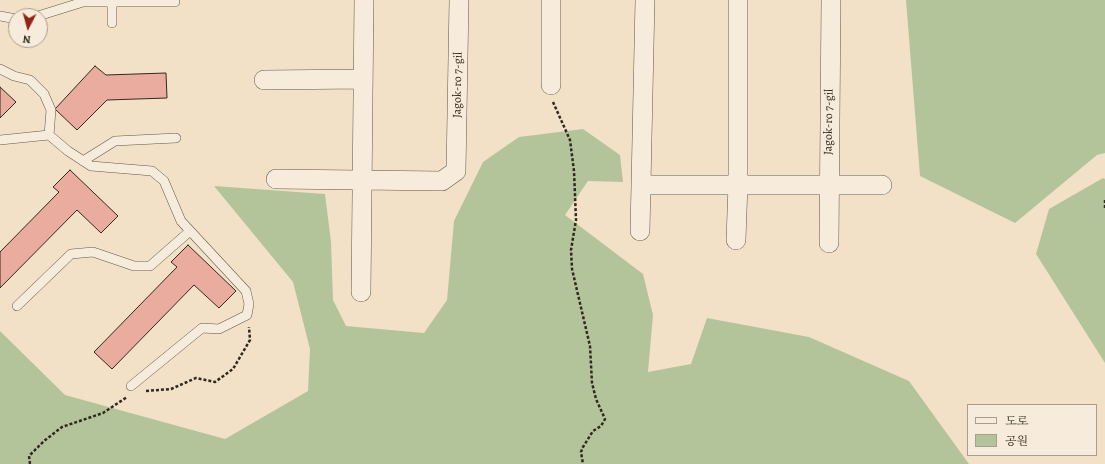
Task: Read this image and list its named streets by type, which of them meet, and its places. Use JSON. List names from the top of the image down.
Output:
{
  "streets": {
    "street": ["Jagok-ro 7-gil"]
  },
  "legend": ["도로", "공원"],
  "north": "bottom"
}
